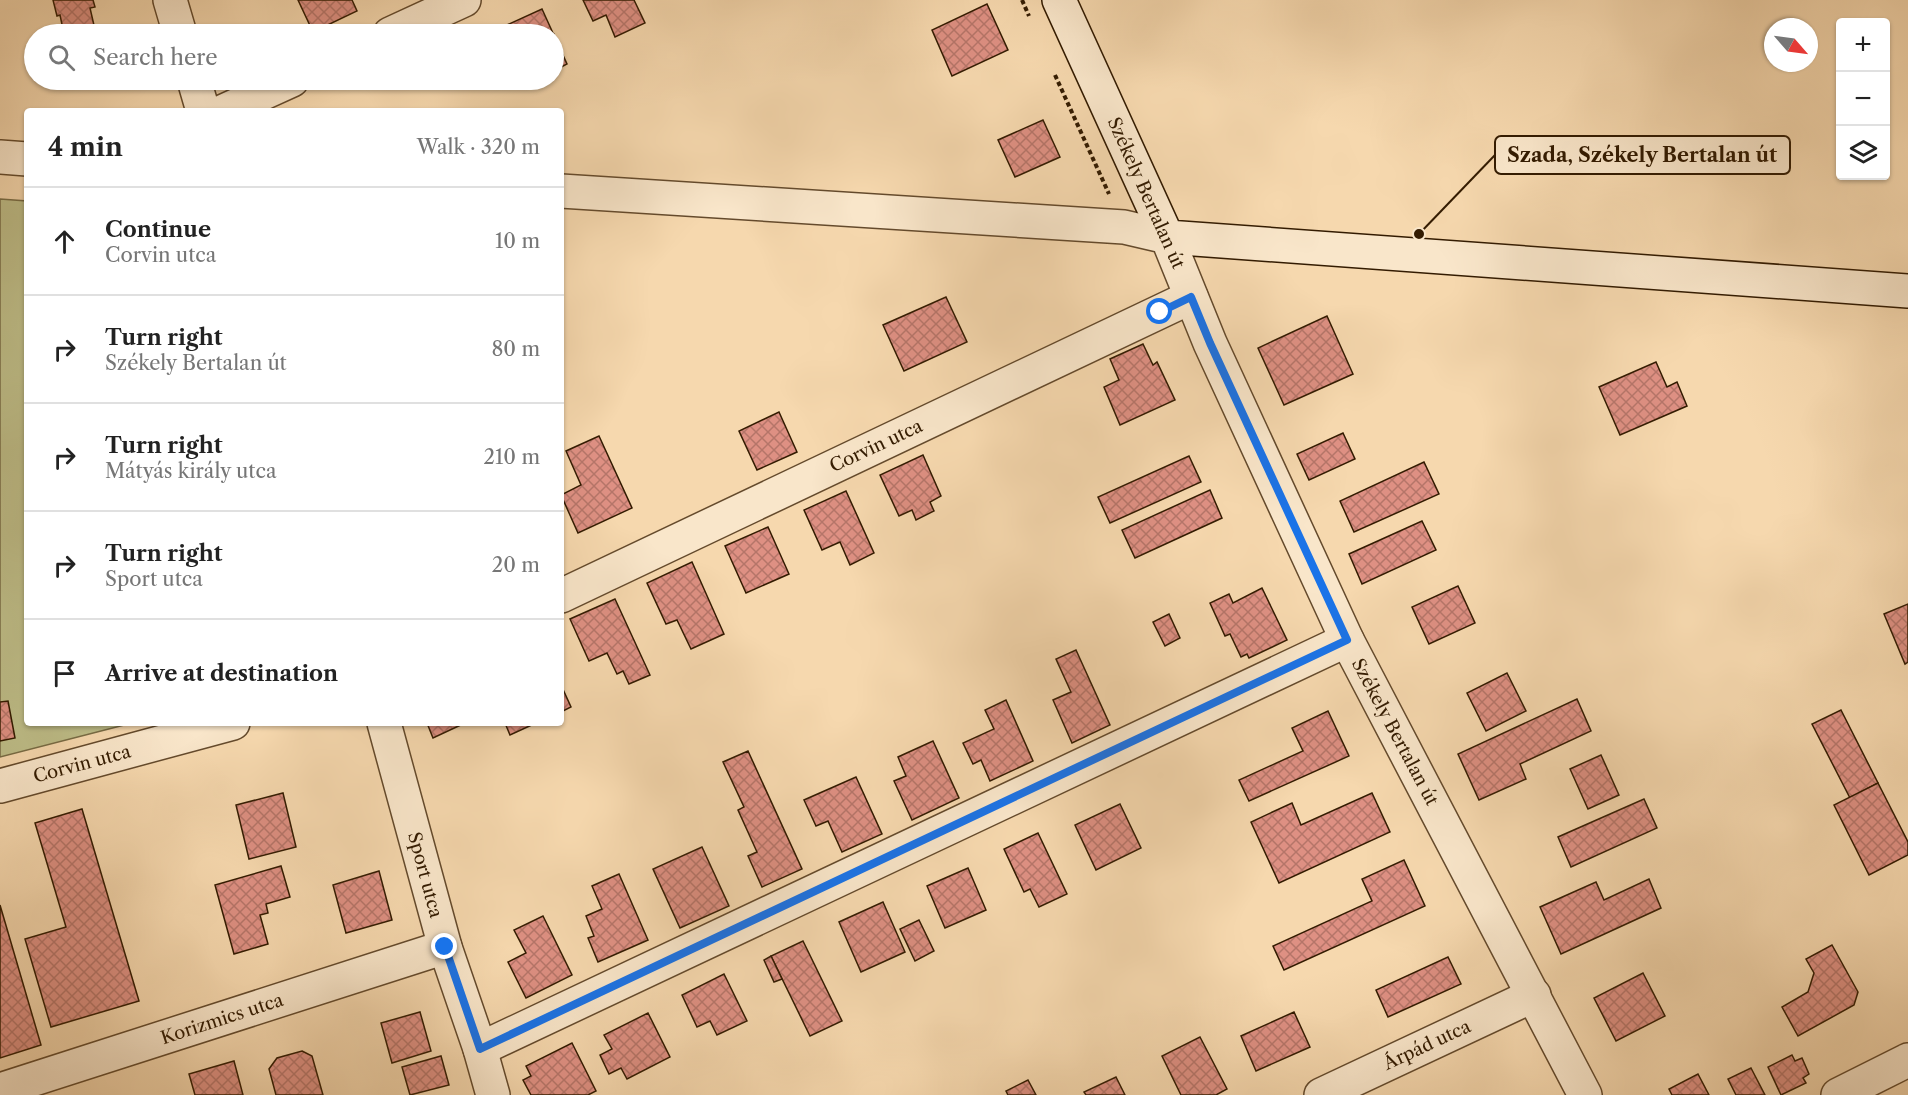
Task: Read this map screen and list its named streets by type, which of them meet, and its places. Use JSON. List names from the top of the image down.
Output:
{
  "streets": {
    "street": [
      "Székely Bertalan út",
      "Corvin utca",
      "Sport utca",
      "Korizmics utca",
      "Árpád utca"
    ]
  },
  "crossings": [
    ["Székely Bertalan út", "Corvin utca"],
    ["Székely Bertalan út", "Árpád utca"],
    ["Sport utca", "Korizmics utca"]
  ],
  "places": ["Szada, Székely Bertalan út"],
  "north": "bottom right",
  "page": {
    "map_buttons": ["+", "−"],
    "search": "Search here",
    "heading": ["4 min", "Walk · 320 m"],
    "list": [
      ["Continue", "Corvin utca", "10 m"],
      ["Turn right", "Székely Bertalan út", "80 m"],
      ["Turn right", "Mátyás király utca", "210 m"],
      ["Turn right", "Sport utca", "20 m"],
      "Arrive at destination"
    ]
  }
}
